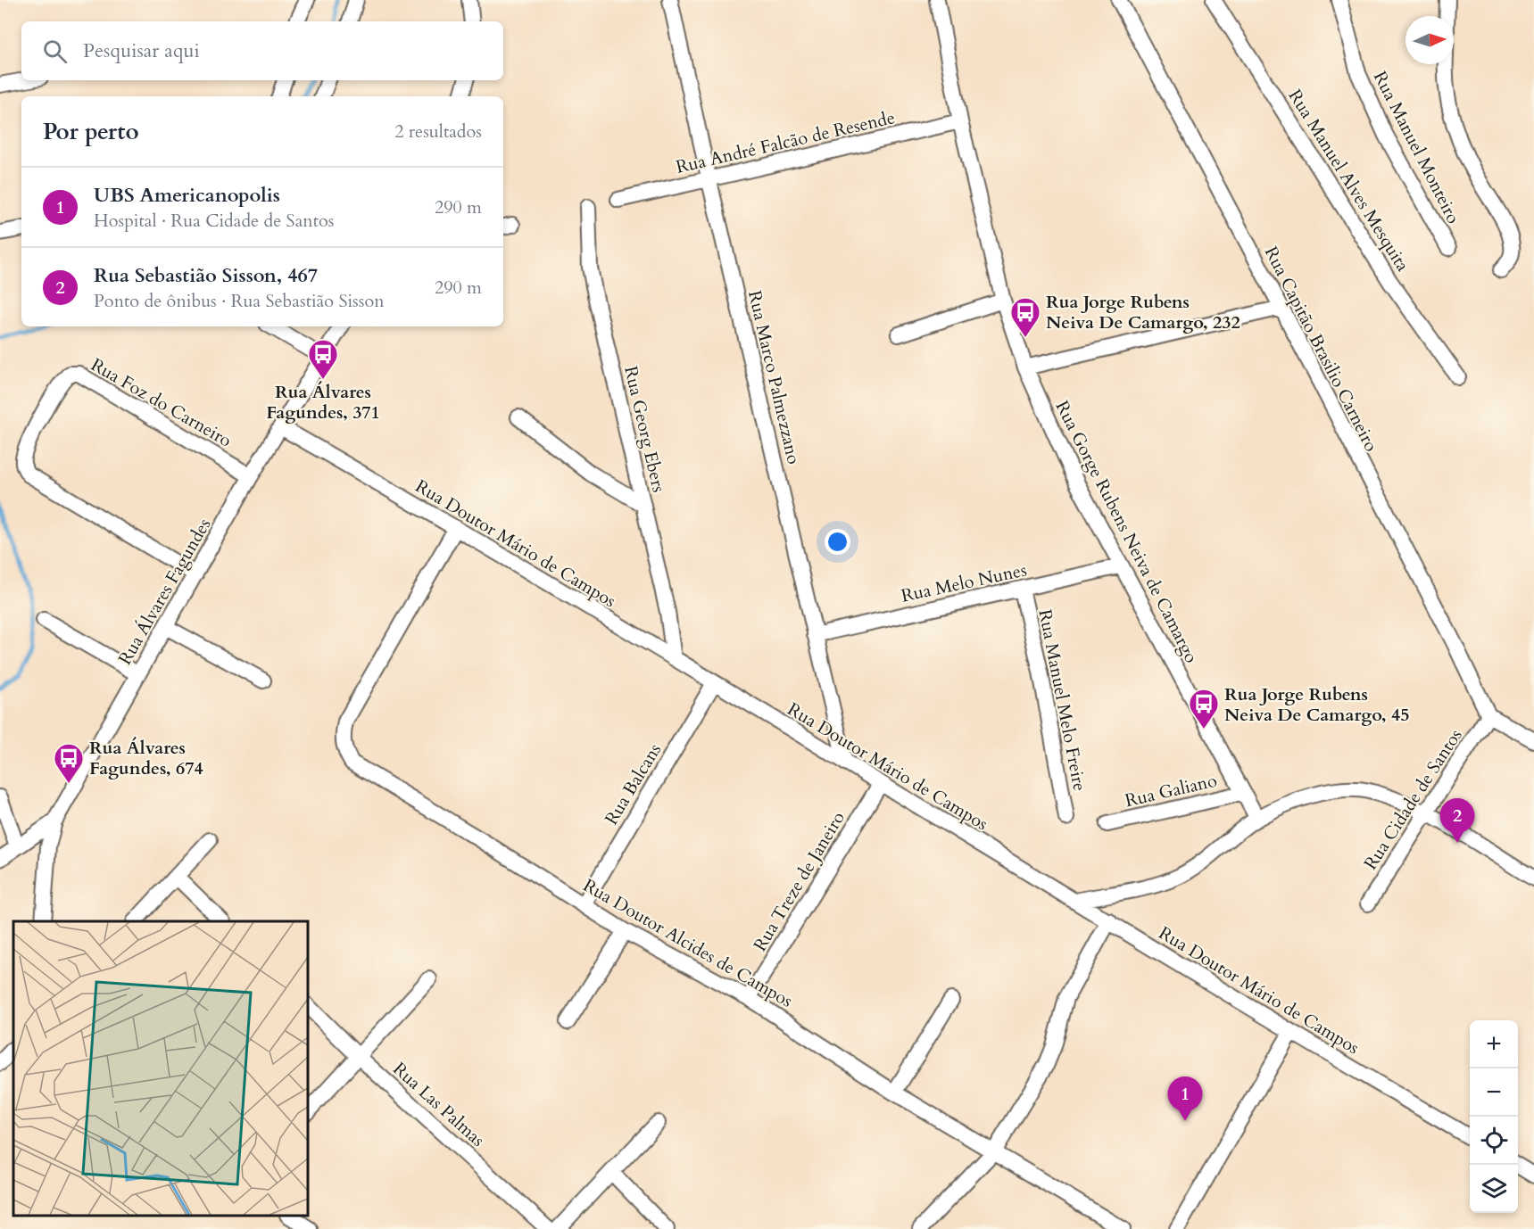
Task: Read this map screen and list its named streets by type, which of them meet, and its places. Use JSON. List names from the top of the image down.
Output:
{
  "streets": {
    "street": [
      "Rua André Falcão de Resende",
      "Rua Manuel Monteiro",
      "Rua Manuel Alves Mesquita",
      "Rua Capitão Brasilio Carneiro",
      "Rua Marco Palmezzano",
      "Rua Foz do Carneiro",
      "Rua Georg Ebers",
      "Rua Gorge Rubens Neiva de Camargo",
      "Rua Doutor Mário de Campos",
      "Rua Melo Nunes",
      "Rua Álvares Fagundes",
      "Rua Manuel Melo Freire",
      "Rua Balcans",
      "Rua Galiano",
      "Rua Cidade de Santos",
      "Rua Treze de Janeiro",
      "Rua Doutor Alcides de Campos",
      "Rua Las Palmas"
    ]
  },
  "crossings": [
    ["Rua André Falcão de Resende", "Rua Marco Palmezzano"],
    ["Rua André Falcão de Resende", "Rua Gorge Rubens Neiva de Camargo"],
    ["Rua Capitão Brasilio Carneiro", "Rua Cidade de Santos"],
    ["Rua Marco Palmezzano", "Rua Doutor Mário de Campos"],
    ["Rua Marco Palmezzano", "Rua Melo Nunes"],
    ["Rua Foz do Carneiro", "Rua Álvares Fagundes"],
    ["Rua Georg Ebers", "Rua Doutor Mário de Campos"],
    ["Rua Gorge Rubens Neiva de Camargo", "Rua Melo Nunes"],
    ["Rua Gorge Rubens Neiva de Camargo", "Rua Galiano"],
    ["Rua Doutor Mário de Campos", "Rua Álvares Fagundes"],
    ["Rua Doutor Mário de Campos", "Rua Balcans"],
    ["Rua Doutor Mário de Campos", "Rua Treze de Janeiro"],
    ["Rua Doutor Mário de Campos", "Rua Doutor Alcides de Campos"],
    ["Rua Melo Nunes", "Rua Manuel Melo Freire"],
    ["Rua Balcans", "Rua Doutor Alcides de Campos"],
    ["Rua Treze de Janeiro", "Rua Doutor Alcides de Campos"]
  ],
  "places": {
    "bus stop": [
      "Rua Jorge Rubens Neiva De Camargo, 232",
      "Rua Álvares Fagundes, 371",
      "Rua Jorge Rubens Neiva De Camargo, 45",
      "Rua Álvares Fagundes, 674"
    ]
  },
  "north": "right",
  "page": {
    "search": "Pesquisar aqui",
    "heading": ["Por perto", "2 resultados"],
    "list": [
      {
        "mark": "1",
        "name": "UBS Americanopolis",
        "note": "Hospital · Rua Cidade de Santos",
        "value": "290 m"
      },
      {
        "mark": "2",
        "name": "Rua Sebastião Sisson, 467",
        "note": "Ponto de ônibus · Rua Sebastião Sisson",
        "value": "290 m"
      }
    ],
    "pins": ["2", "1"],
    "map_buttons": ["+", "−"]
  }
}
